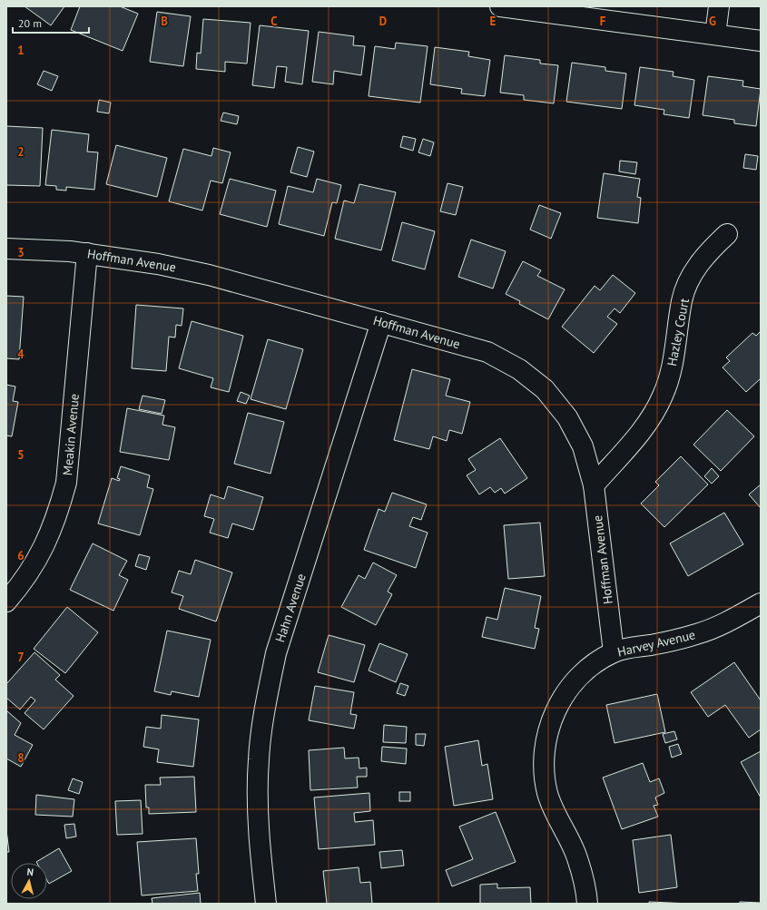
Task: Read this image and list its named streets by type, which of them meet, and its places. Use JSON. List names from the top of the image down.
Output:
{
  "streets": {
    "street": [
      "Hoffman Avenue",
      "Hazley Court",
      "Meakin Avenue",
      "Hahn Avenue",
      "Harvey Avenue"
    ]
  },
  "crossings": [
    ["Hoffman Avenue", "Hazley Court"],
    ["Hoffman Avenue", "Meakin Avenue"],
    ["Hoffman Avenue", "Hahn Avenue"],
    ["Hoffman Avenue", "Harvey Avenue"]
  ],
  "scale_bar": "20 m",
  "north": "top",
  "grid": {
    "columns": [
      "B",
      "C",
      "D",
      "E",
      "F",
      "G"
    ],
    "rows": [
      "1",
      "2",
      "3",
      "4",
      "5",
      "6",
      "7",
      "8"
    ]
  }
}
